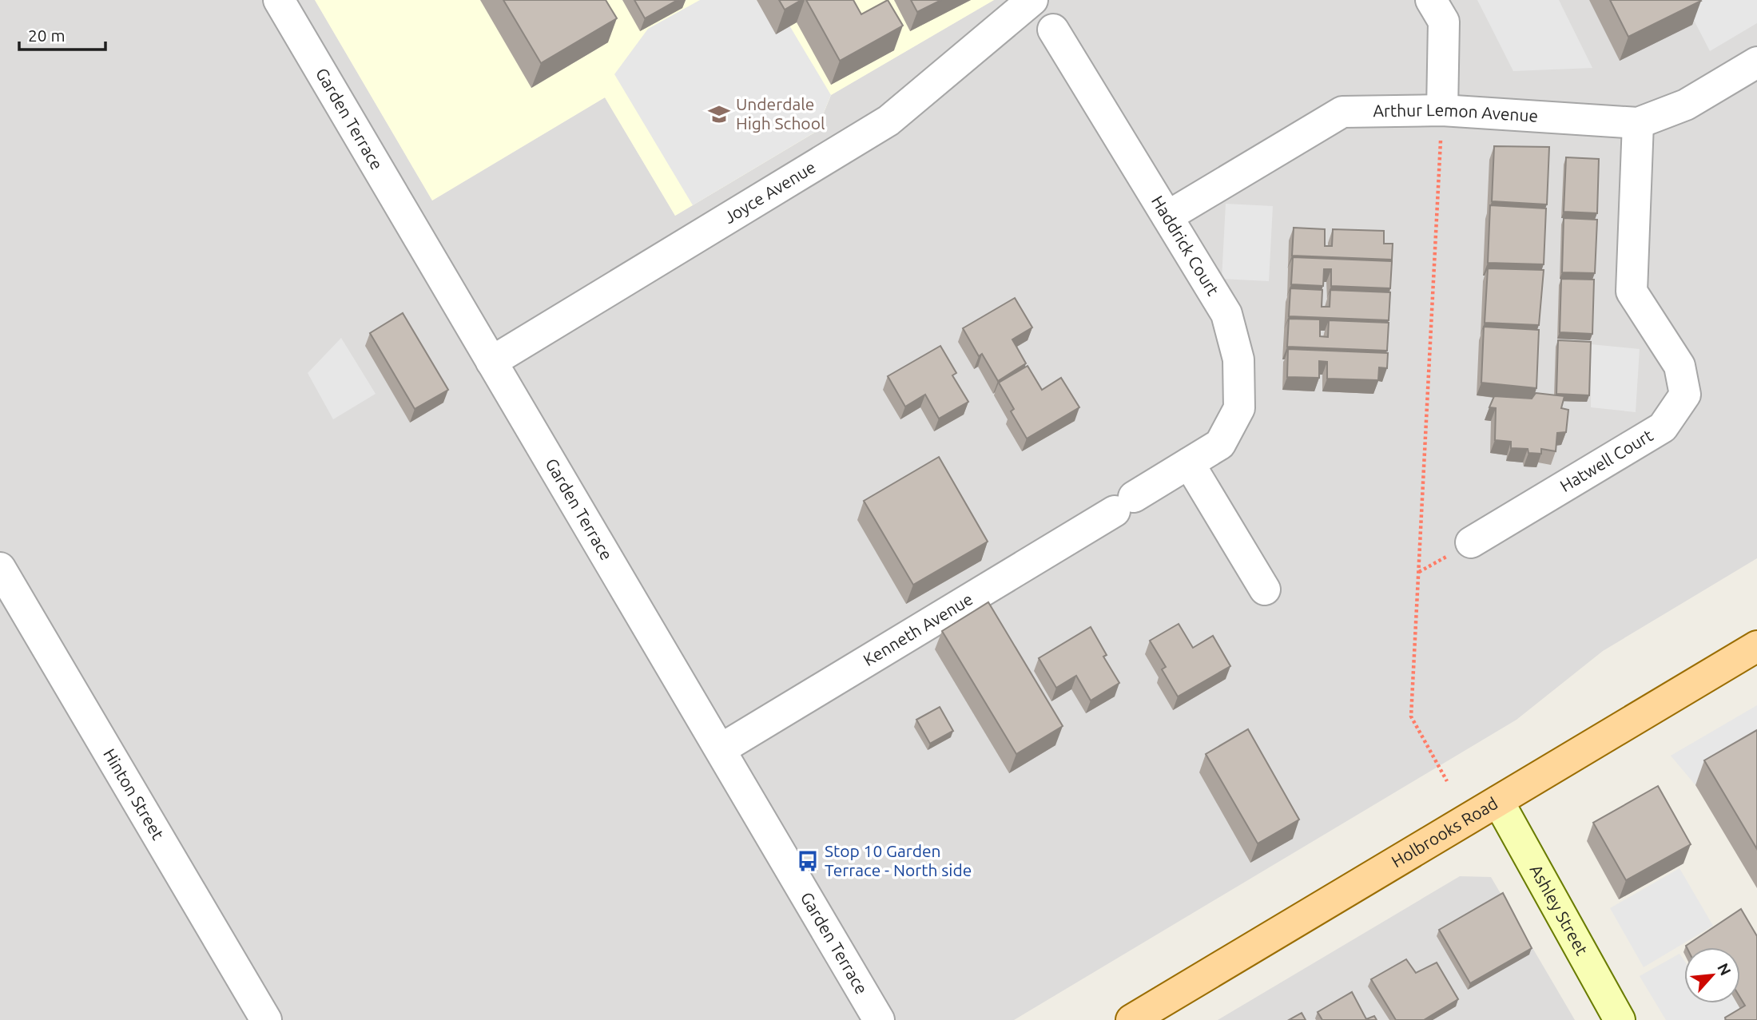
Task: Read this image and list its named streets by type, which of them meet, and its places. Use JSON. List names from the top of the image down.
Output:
{
  "streets": {
    "main road": ["Holbrooks Road"],
    "street": [
      "Arthur Lemon Avenue",
      "Garden Terrace",
      "Joyce Avenue",
      "Haddrick Court",
      "Hatwell Court",
      "Kenneth Avenue",
      "Hinton Street",
      "Ashley Street"
    ]
  },
  "crossings": [
    ["Arthur Lemon Avenue", "Haddrick Court"],
    ["Arthur Lemon Avenue", "Hatwell Court"],
    ["Garden Terrace", "Joyce Avenue"],
    ["Garden Terrace", "Kenneth Avenue"],
    ["Haddrick Court", "Kenneth Avenue"],
    ["Holbrooks Road", "Ashley Street"]
  ],
  "places": {
    "school or university": ["Underdale High School"],
    "bus stop": ["Stop 10 Garden Terrace - North side"]
  },
  "scale_bar": "20 m",
  "north": "top right"
}
